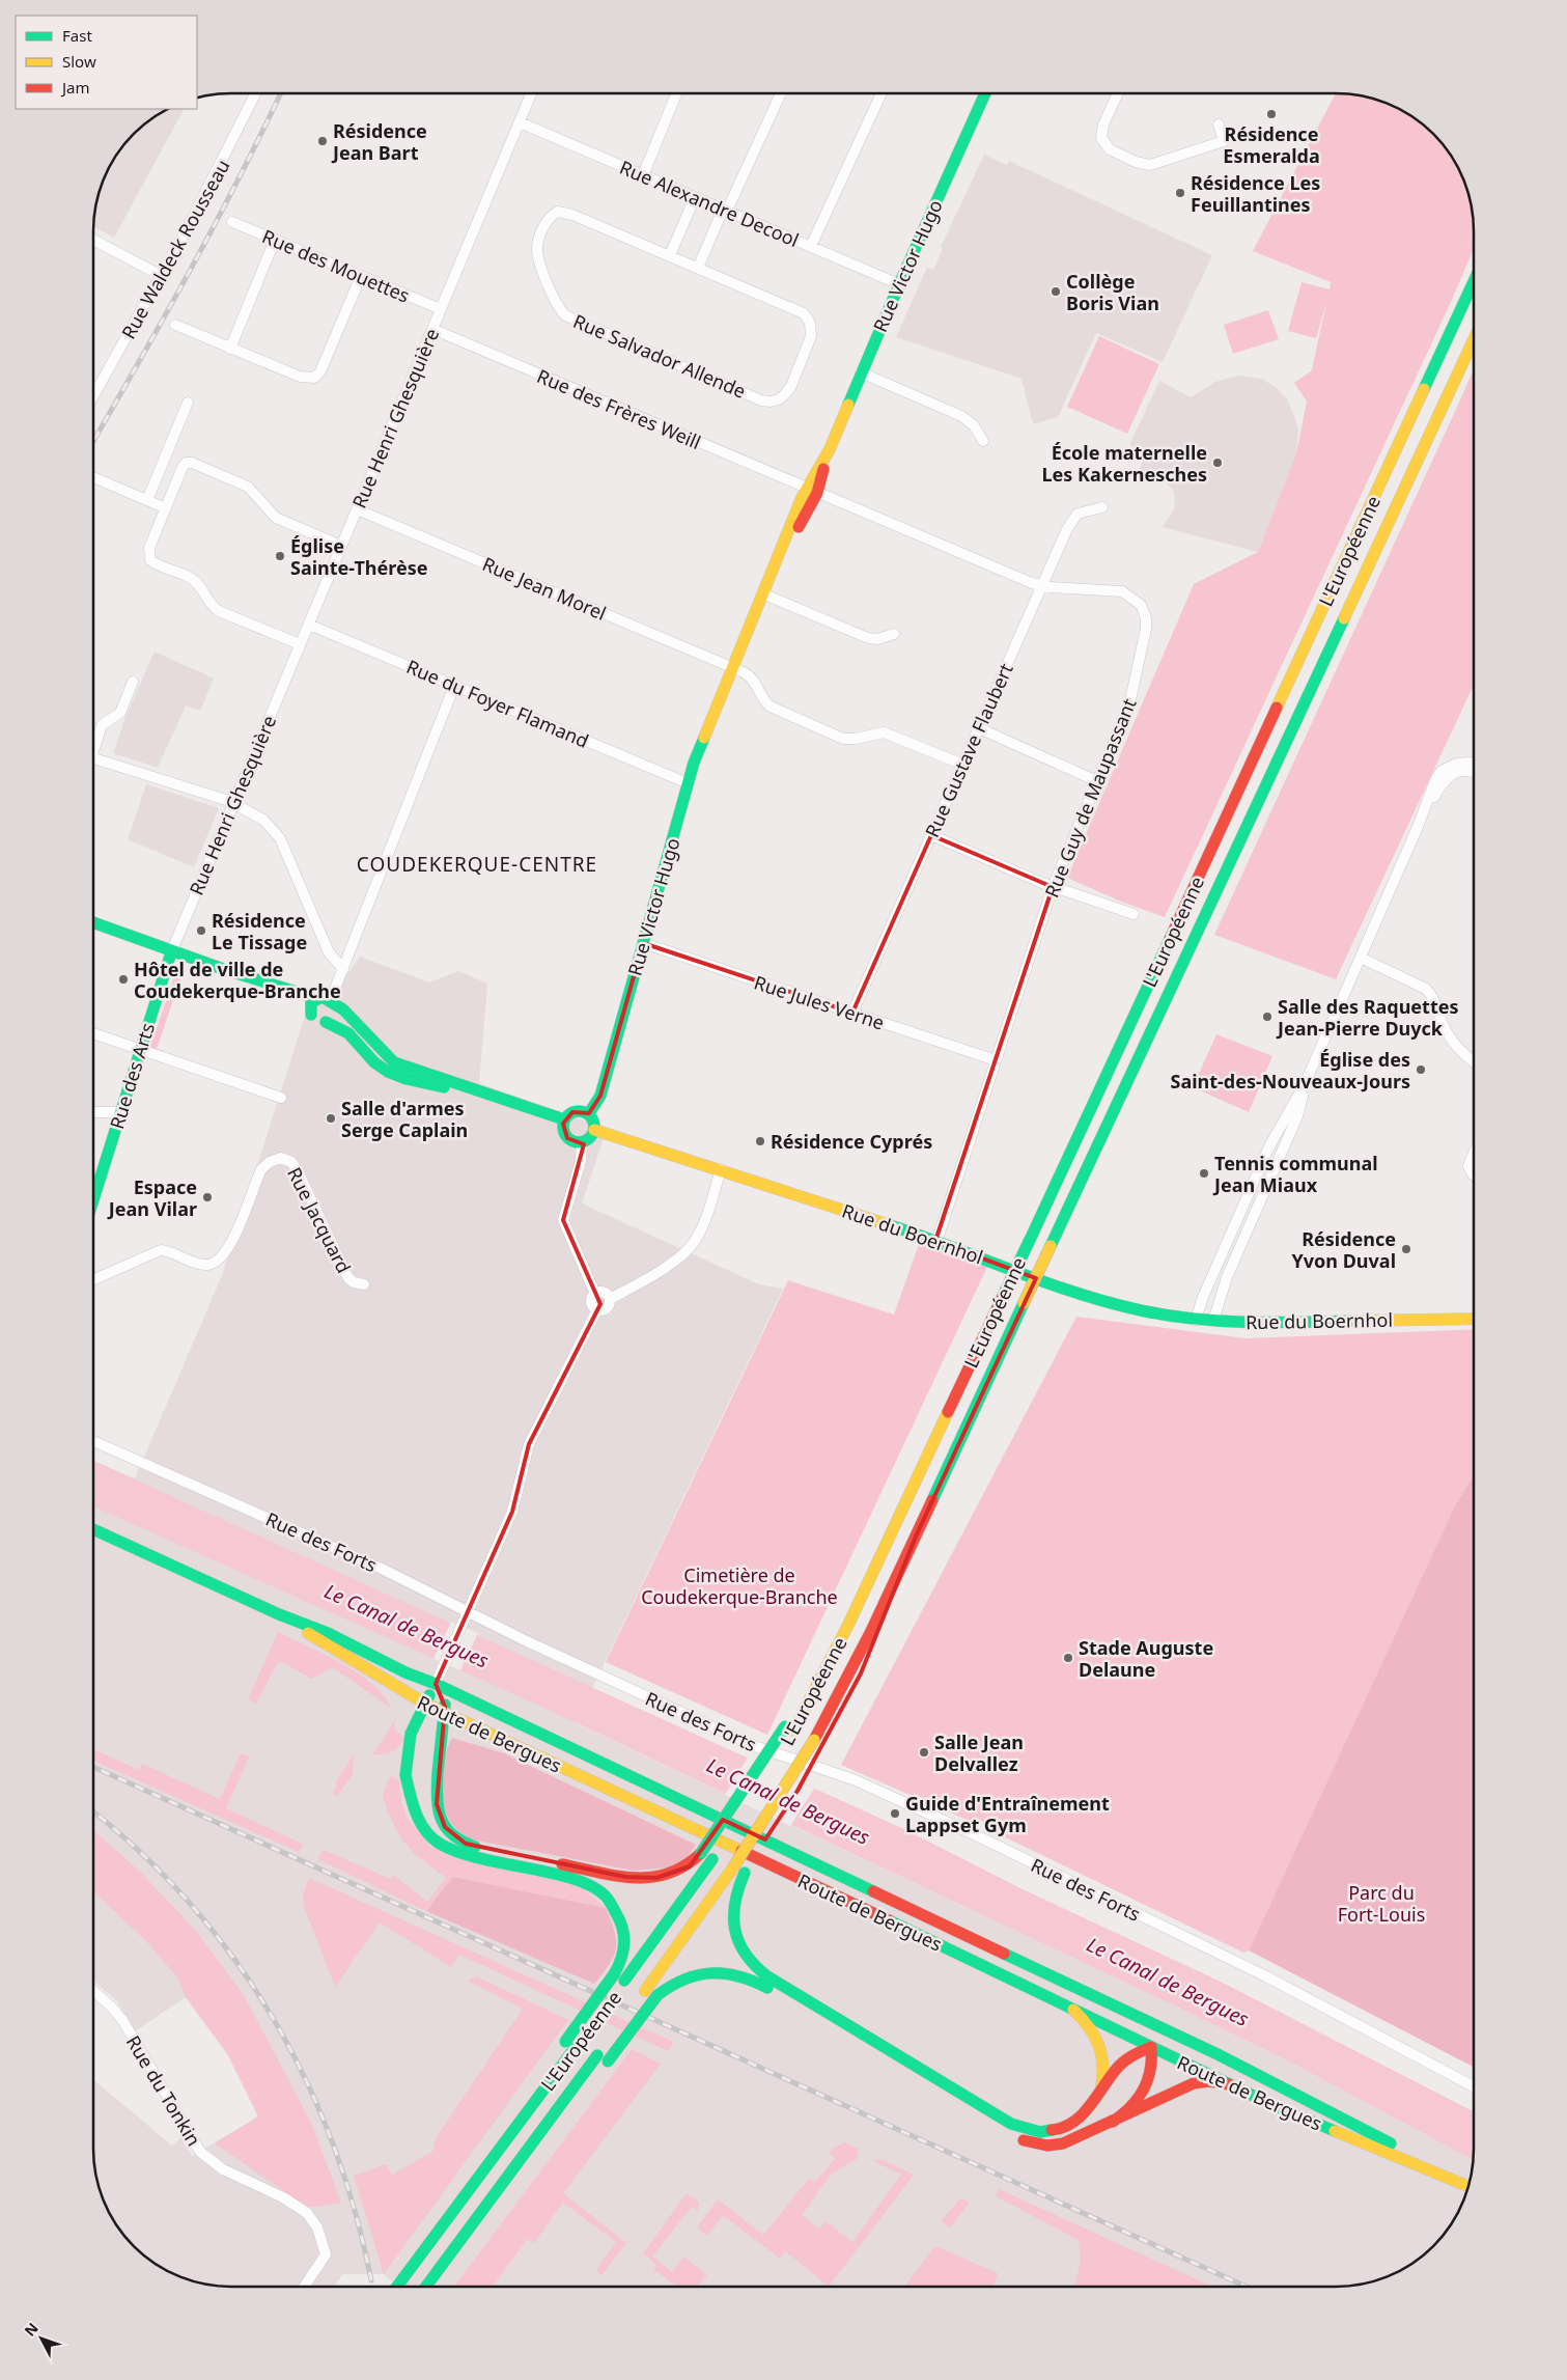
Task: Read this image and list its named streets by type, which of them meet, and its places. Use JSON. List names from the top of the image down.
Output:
{
  "streets": {
    "main road": [
      "Rue Victor Hugo",
      "L'Européenne",
      "Rue des Arts",
      "Rue du Boernhol",
      "Route de Bergues"
    ],
    "street": [
      "Rue Alexandre Decool",
      "Rue Waldeck Rousseau",
      "Rue des Mouettes",
      "Rue Salvador Allende",
      "Rue des Frères Weill",
      "Rue Henri Ghesquière",
      "Rue Jean Morel",
      "Rue du Foyer Flamand",
      "Rue Gustave Flaubert",
      "Rue Guy de Maupassant",
      "Rue Jules Verne",
      "Rue Jacquard",
      "Rue des Forts",
      "Rue du Tonkin"
    ]
  },
  "crossings": [
    ["Rue Alexandre Decool", "Rue Victor Hugo"],
    ["Rue Alexandre Decool", "Rue Henri Ghesquière"],
    ["Rue des Mouettes", "Rue Henri Ghesquière"],
    ["Rue Victor Hugo", "Rue des Frères Weill"],
    ["Rue Victor Hugo", "Rue Jean Morel"],
    ["Rue Victor Hugo", "Rue du Foyer Flamand"],
    ["Rue Victor Hugo", "Rue Guy de Maupassant"],
    ["Rue Victor Hugo", "Rue Jules Verne"],
    ["Rue Victor Hugo", "Rue du Boernhol"],
    ["Rue des Frères Weill", "Rue Henri Ghesquière"],
    ["Rue des Frères Weill", "Rue Guy de Maupassant"],
    ["Rue Henri Ghesquière", "Rue Jean Morel"],
    ["Rue Henri Ghesquière", "Rue du Foyer Flamand"],
    ["Rue Henri Ghesquière", "Rue des Arts"],
    ["Rue Jean Morel", "Rue Gustave Flaubert"],
    ["Rue Gustave Flaubert", "Rue Guy de Maupassant"],
    ["Rue Gustave Flaubert", "Rue Jules Verne"],
    ["Rue Guy de Maupassant", "Rue Jules Verne"],
    ["Rue Guy de Maupassant", "Rue du Boernhol"]
  ],
  "districts": ["COUDEKERQUE-CENTRE"],
  "water": ["Le Canal de Bergues"],
  "parks": ["Cimetière de Coudekerque-Branche", "Parc du Fort-Louis"],
  "places": [
    "Résidence Esmeralda",
    "Résidence Jean Bart",
    "Résidence Les Feuillantines",
    "Collège Boris Vian",
    "École maternelle Les Kakernesches",
    "Église Sainte-Thérèse",
    "Résidence Le Tissage",
    "Hôtel de ville de Coudekerque-Branche",
    "Salle des Raquettes Jean-Pierre Duyck",
    "Église des Saint-des-Nouveaux-Jours",
    "Salle d'armes Serge Caplain",
    "Résidence Cyprés",
    "Tennis communal Jean Miaux",
    "Espace Jean Vilar",
    "Résidence Yvon Duval",
    "Stade Auguste Delaune",
    "Salle Jean Delvallez",
    "Guide d'Entraînement Lappset Gym"
  ],
  "legend": ["Fast", "Slow", "Jam"],
  "north": "top left"
}
